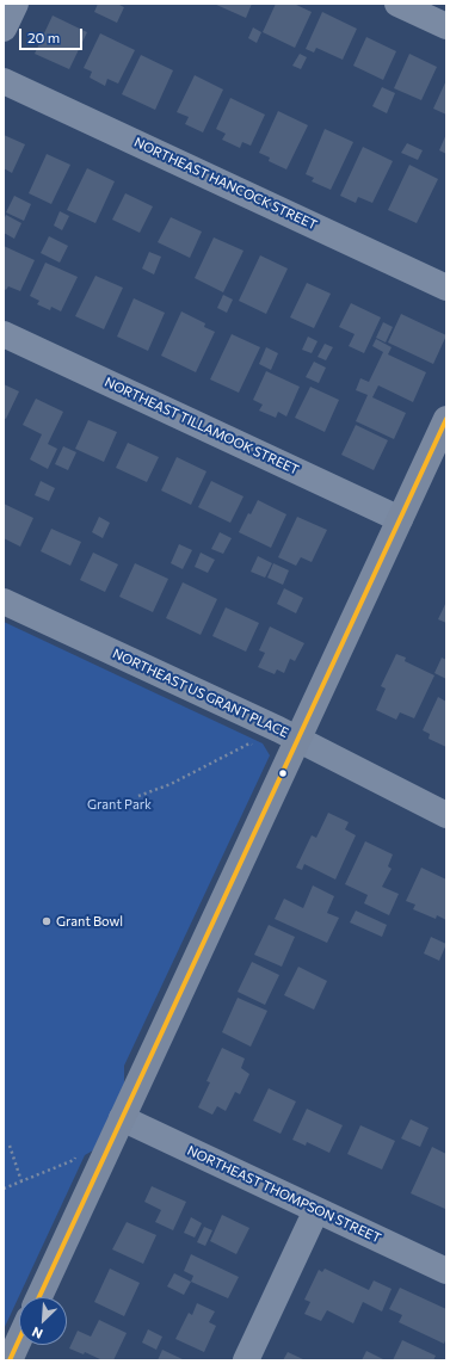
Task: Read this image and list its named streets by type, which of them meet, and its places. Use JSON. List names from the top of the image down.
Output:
{
  "streets": {
    "street": [
      "NORTHEAST HANCOCK STREET",
      "NORTHEAST TILLAMOOK STREET",
      "NORTHEAST US GRANT PLACE",
      "NORTHEAST THOMPSON STREET"
    ]
  },
  "parks": ["Grant Park"],
  "places": ["Grant Bowl"],
  "scale_bar": "20 m",
  "north": "bottom left"
}
